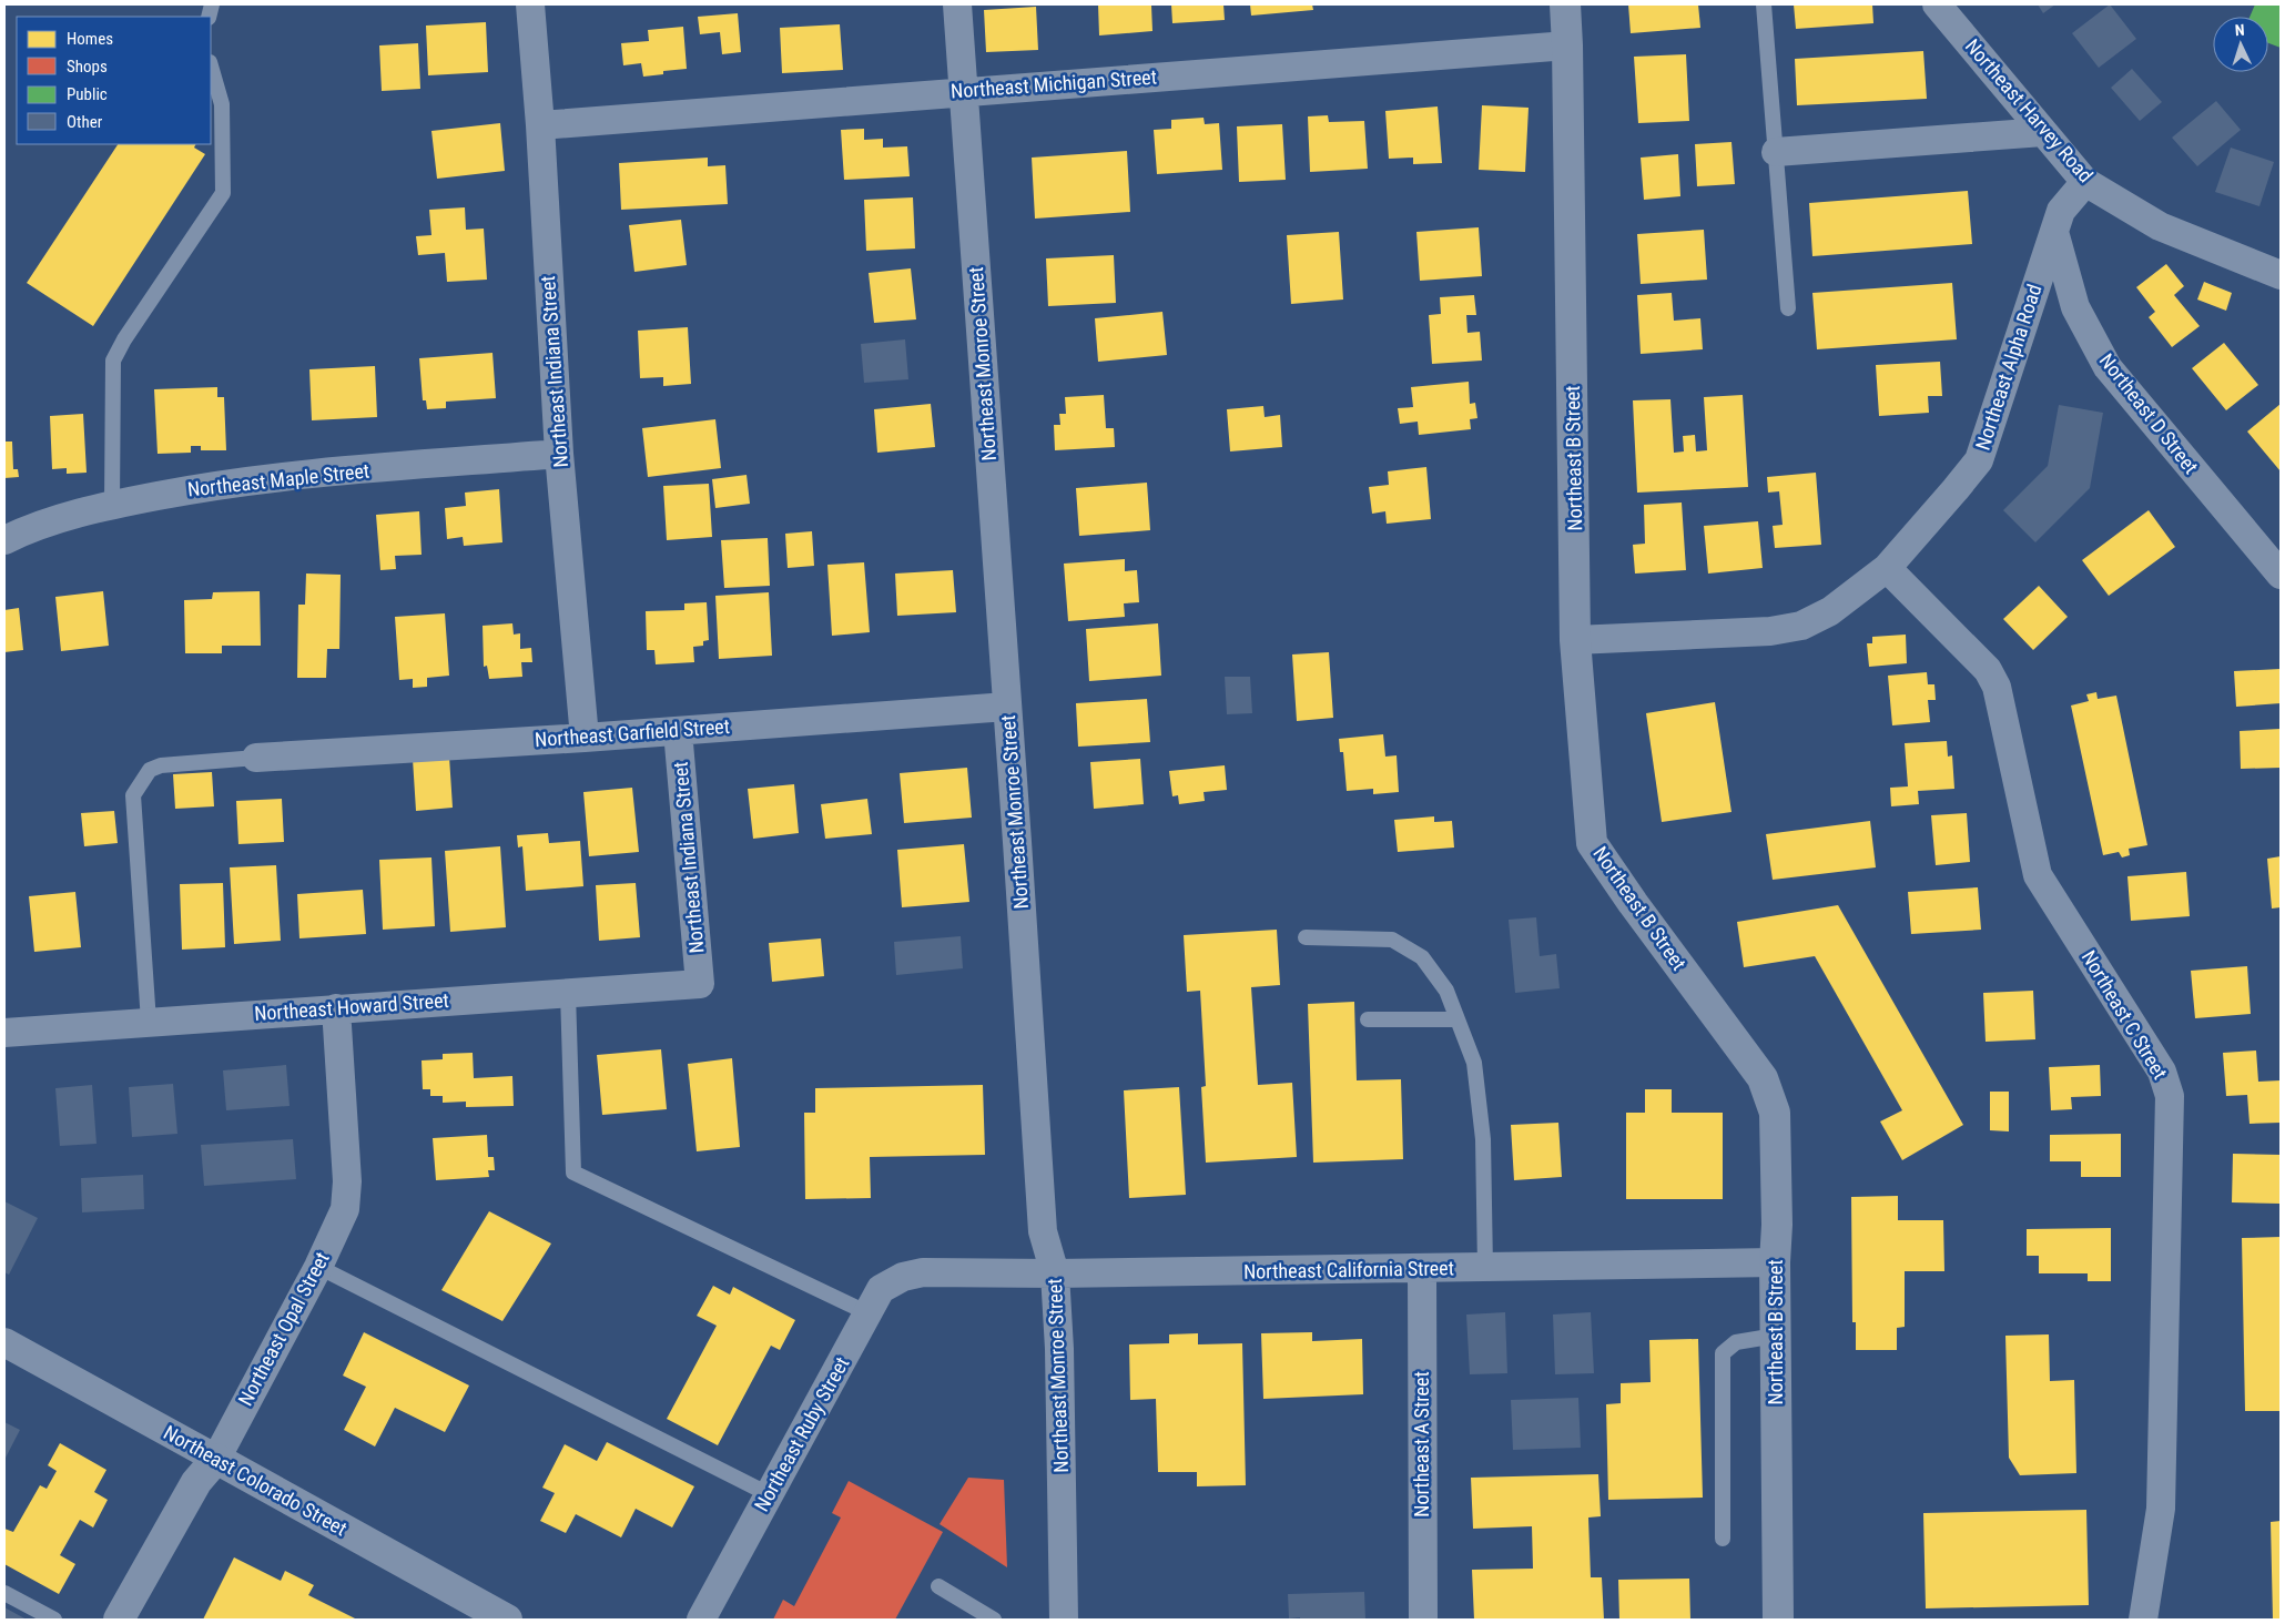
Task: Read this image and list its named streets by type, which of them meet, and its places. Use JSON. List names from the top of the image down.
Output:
{
  "streets": {
    "street": [
      "Northeast Michigan Street",
      "Northeast Harvey Road",
      "Northeast Monroe Street",
      "Northeast Alpha Road",
      "Northeast Indiana Street",
      "Northeast D Street",
      "Northeast B Street",
      "Northeast Maple Street",
      "Northeast Garfield Street",
      "Northeast Howard Street",
      "Northeast C Street",
      "Northeast California Street",
      "Northeast Opal Street",
      "Northeast Ruby Street",
      "Northeast A Street",
      "Northeast Colorado Street"
    ]
  },
  "crossings": [
    ["Northeast Michigan Street", "Northeast Monroe Street"],
    ["Northeast Michigan Street", "Northeast Indiana Street"],
    ["Northeast Michigan Street", "Northeast B Street"],
    ["Northeast Harvey Road", "Northeast Alpha Road"],
    ["Northeast Monroe Street", "Northeast Garfield Street"],
    ["Northeast Monroe Street", "Northeast California Street"],
    ["Northeast Alpha Road", "Northeast D Street"],
    ["Northeast Alpha Road", "Northeast B Street"],
    ["Northeast Alpha Road", "Northeast C Street"],
    ["Northeast Indiana Street", "Northeast Maple Street"],
    ["Northeast Indiana Street", "Northeast Garfield Street"],
    ["Northeast Indiana Street", "Northeast Howard Street"],
    ["Northeast B Street", "Northeast California Street"],
    ["Northeast Howard Street", "Northeast Opal Street"],
    ["Northeast California Street", "Northeast Ruby Street"],
    ["Northeast California Street", "Northeast A Street"],
    ["Northeast Opal Street", "Northeast Colorado Street"]
  ],
  "legend": [
    "Homes",
    "Shops",
    "Public",
    "Other"
  ],
  "north": "top"
}
